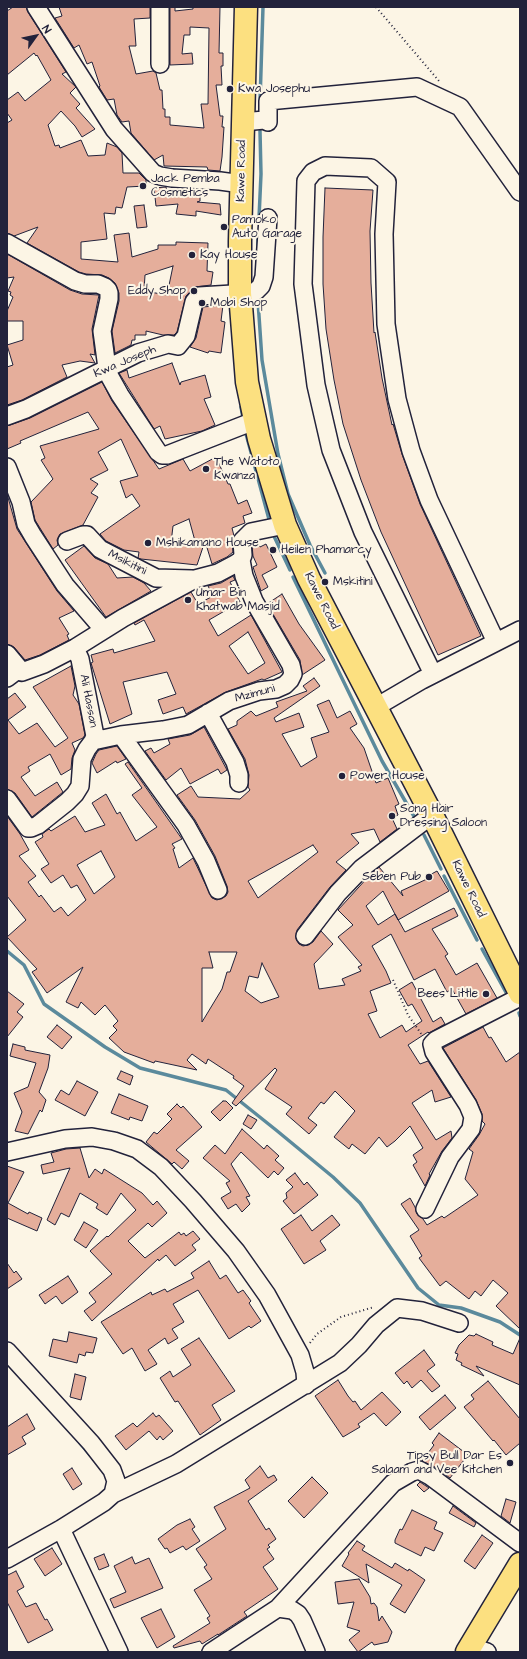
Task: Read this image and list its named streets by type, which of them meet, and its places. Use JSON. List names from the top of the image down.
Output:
{
  "streets": {
    "main road": ["Kawe Road"],
    "street": [
      "Kwa Joseph",
      "Msikitini",
      "Mzimuni",
      "Ali Hassan"
    ]
  },
  "crossings": [
    ["Kawe Road", "Kwa Joseph"],
    ["Msikitini", "Mzimuni"],
    ["Msikitini", "Ali Hassan"],
    ["Mzimuni", "Ali Hassan"]
  ],
  "places": [
    "Kwa Josephu",
    "Jack Pemba Cosmetics",
    "Pamoko Auto Garage",
    "Kay House",
    "Eddy Shop",
    "Mobi Shop",
    "The Watoto Kwanza",
    "Mshikamano House",
    "Heilen Phamarcy",
    "Mskitini",
    "Umar Bin Khatwab Masjid",
    "Power House",
    "Song Hair Dressing Saloon",
    "Seben Pub",
    "Bees Little",
    "Tipsy Bull Dar Es Salaam and Vee Kitchen"
  ],
  "north": "top right"
}
